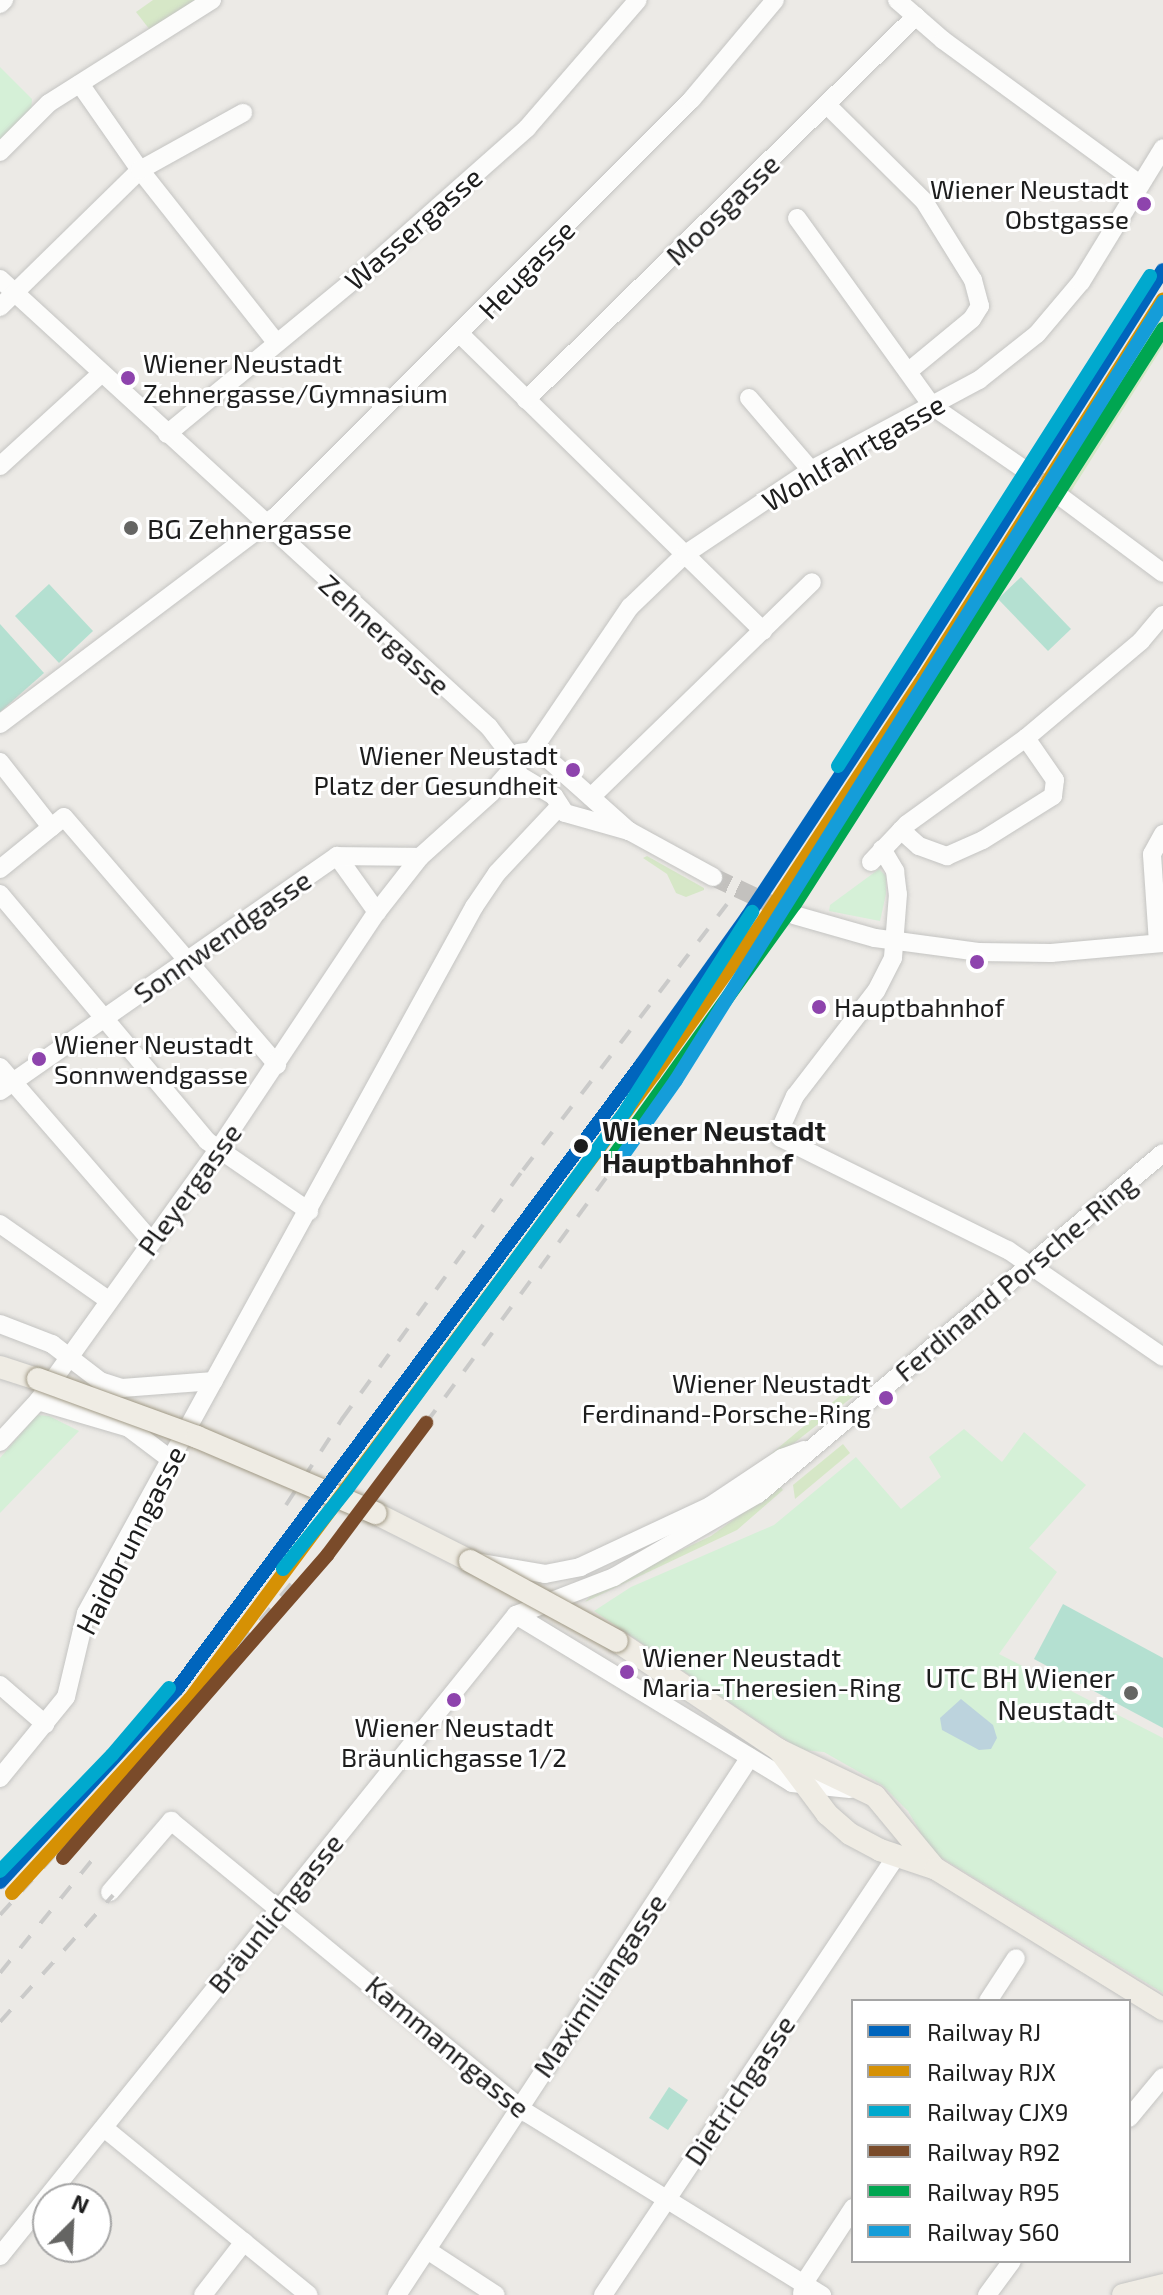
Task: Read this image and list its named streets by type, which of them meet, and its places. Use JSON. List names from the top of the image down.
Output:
{
  "streets": {
    "street": [
      "Moosgasse",
      "Wassergasse",
      "Heugasse",
      "Wohlfahrtgasse",
      "Zehnergasse",
      "Sonnwendgasse",
      "Pleyergasse",
      "Ferdinand Porsche-Ring",
      "Haidbrunngasse",
      "Bräunlichgasse",
      "Maximiliangasse",
      "Kammanngasse",
      "Dietrichgasse"
    ]
  },
  "crossings": [
    ["Wassergasse", "Zehnergasse"],
    ["Heugasse", "Zehnergasse"],
    ["Wohlfahrtgasse", "Zehnergasse"],
    ["Wohlfahrtgasse", "Pleyergasse"],
    ["Zehnergasse", "Pleyergasse"],
    ["Sonnwendgasse", "Pleyergasse"],
    ["Ferdinand Porsche-Ring", "Bräunlichgasse"],
    ["Bräunlichgasse", "Kammanngasse"],
    ["Maximiliangasse", "Kammanngasse"],
    ["Kammanngasse", "Dietrichgasse"]
  ],
  "places": [
    "Wiener Neustadt Obstgasse",
    "Wiener Neustadt Zehnergasse/Gymnasium",
    "BG Zehnergasse",
    "Wiener Neustadt Platz der Gesundheit",
    "Hauptbahnhof",
    "Wiener Neustadt Sonnwendgasse",
    "Wiener Neustadt Hauptbahnhof",
    "Wiener Neustadt Ferdinand-Porsche-Ring",
    "Wiener Neustadt Maria-Theresien-Ring",
    "UTC BH Wiener Neustadt",
    "Wiener Neustadt Bräunlichgasse 1/2"
  ],
  "lines": [
    "rail line RJ",
    "rail line CJX9",
    "rail line RJX",
    "rail line S60",
    "rail line R95",
    "rail line R92"
  ],
  "legend": [
    "Railway RJ",
    "Railway RJX",
    "Railway CJX9",
    "Railway R92",
    "Railway R95",
    "Railway S60"
  ],
  "north": "top right"
}
